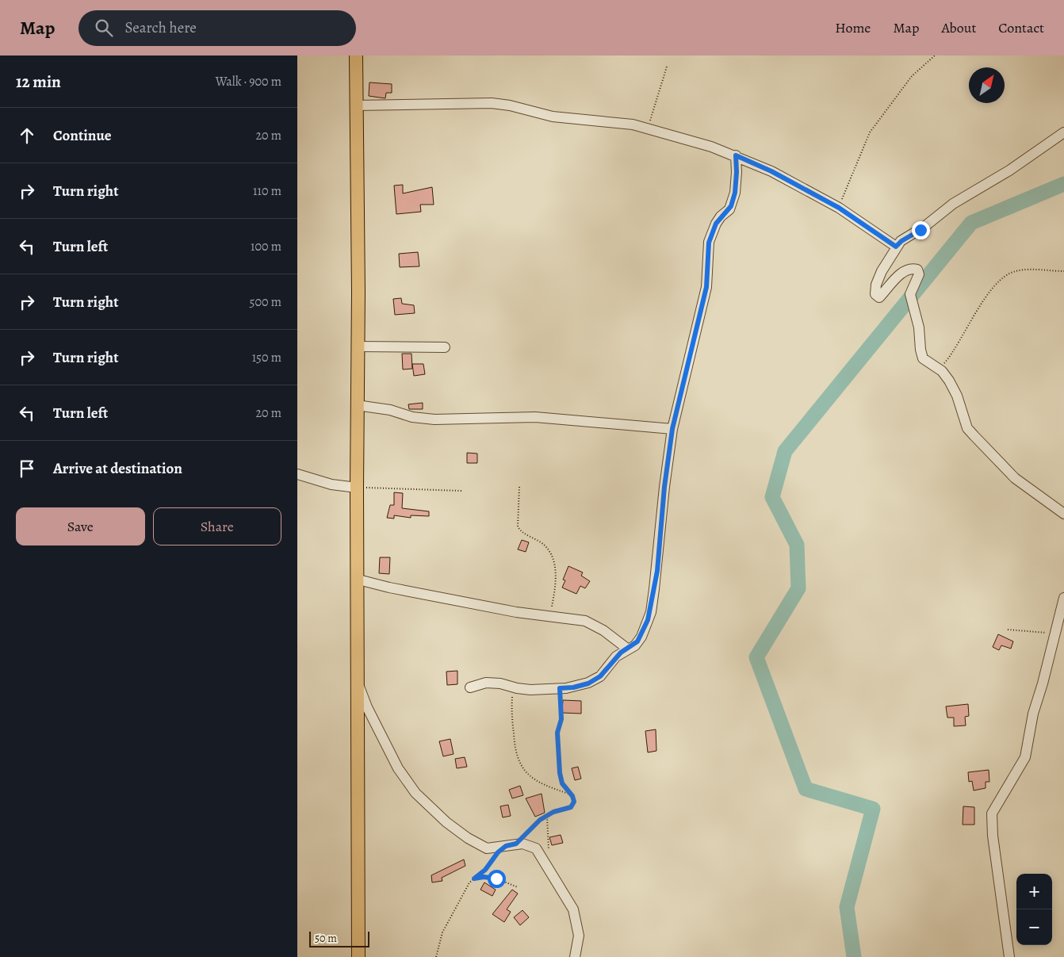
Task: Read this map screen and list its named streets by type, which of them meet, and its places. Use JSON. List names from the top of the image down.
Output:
{
  "scale_bar": "50 m",
  "north": "top right",
  "page": {
    "header": "Map",
    "search": "Search here",
    "nav": [
      "Home",
      "Map",
      "About",
      "Contact"
    ],
    "heading": ["12 min", "Walk · 900 m"],
    "list": [
      ["Continue", "20 m"],
      ["Turn right", "110 m"],
      ["Turn left", "100 m"],
      ["Turn right", "500 m"],
      ["Turn right", "150 m"],
      ["Turn left", "20 m"],
      "Arrive at destination"
    ],
    "buttons": ["Save", "Share"],
    "map_buttons": ["+", "−"],
    "scale": "50 m"
  }
}
